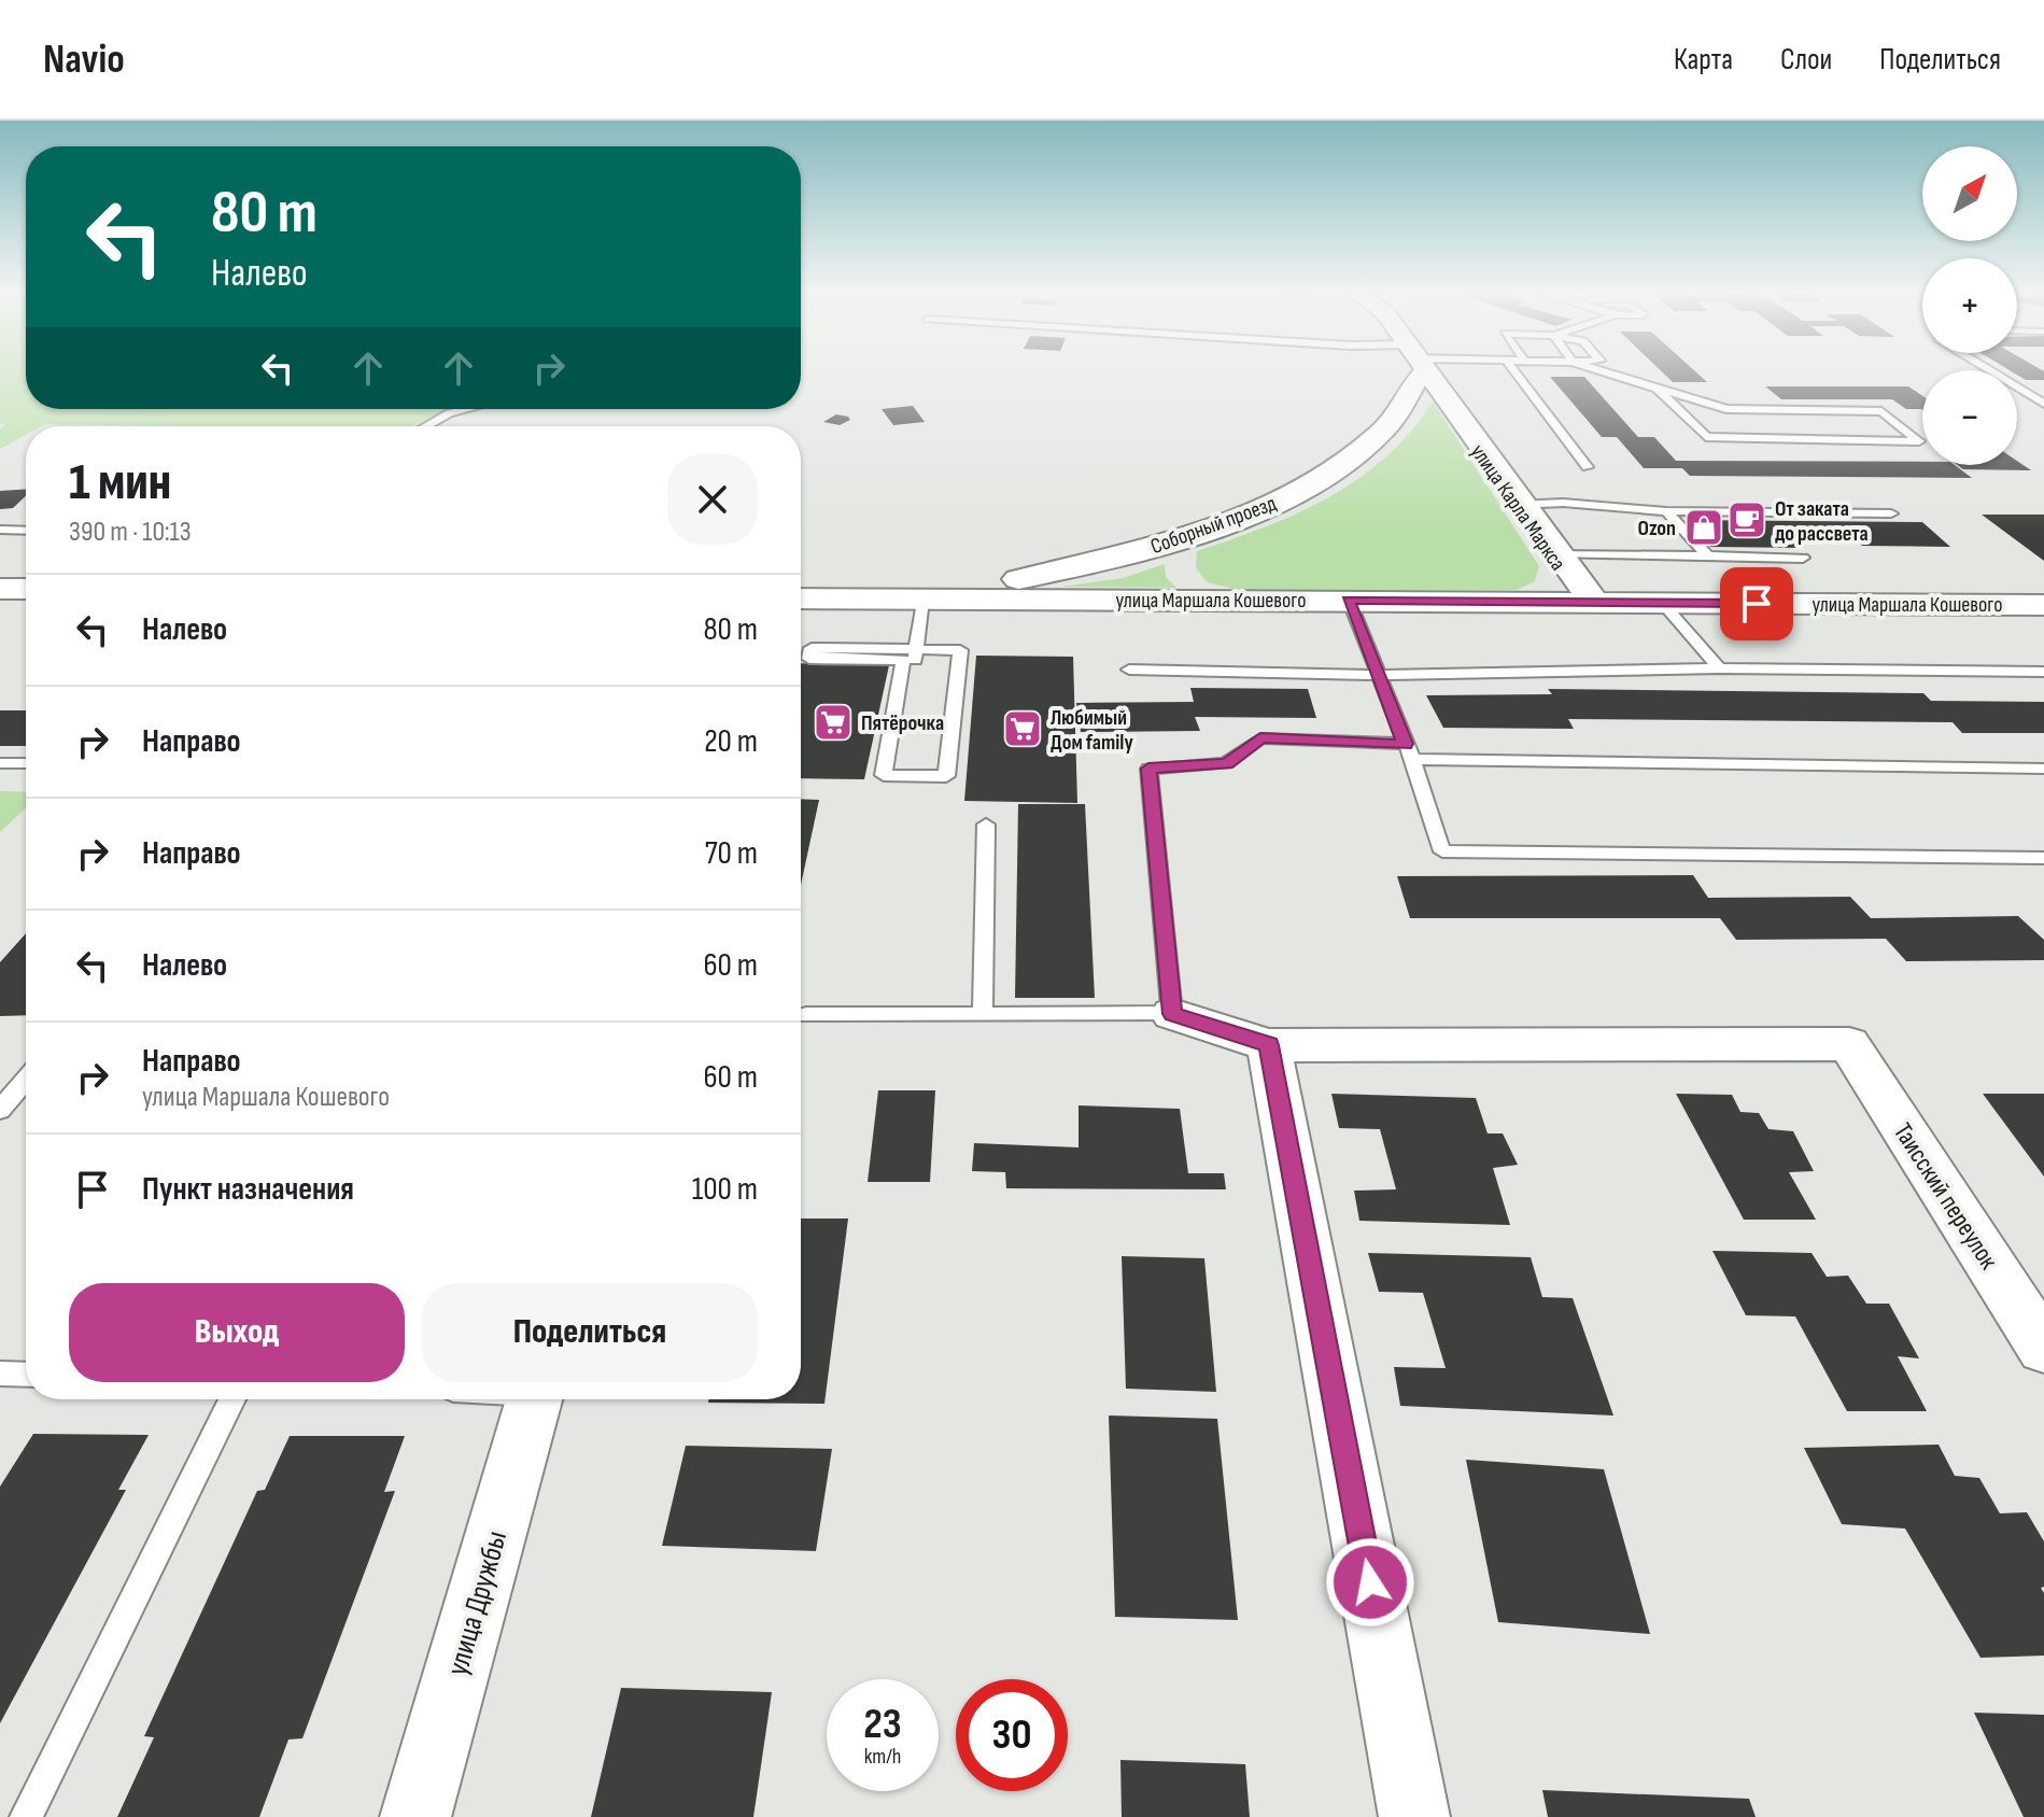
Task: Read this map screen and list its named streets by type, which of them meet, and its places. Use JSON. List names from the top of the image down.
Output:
{
  "streets": {
    "street": [
      "улица Карла Маркса",
      "Соборный проезд",
      "улица Маршала Кошевого",
      "Таисский переулок",
      "улица Дружбы"
    ]
  },
  "crossings": [
    ["улица Карла Маркса", "улица Маршала Кошевого"],
    ["Соборный проезд", "улица Маршала Кошевого"]
  ],
  "places": {
    "cafe": ["От заката до рассвета"],
    "shop": ["Ozon"],
    "supermarket": ["Пятёрочка", "Любимый Дом family"]
  },
  "north": "top right",
  "page": {
    "header": "Navio",
    "nav": ["Карта", "Слои", "Поделиться"],
    "map_buttons": ["+", "−"],
    "turn": ["80 m", "Налево"],
    "heading": ["1 мин", "390 m · 10:13"],
    "list": [
      {
        "name": "Налево",
        "value": "80 m"
      },
      {
        "name": "Направо",
        "value": "20 m"
      },
      {
        "name": "Направо",
        "value": "70 m"
      },
      {
        "name": "Налево",
        "value": "60 m"
      },
      {
        "name": "Направо",
        "note": "улица Маршала Кошевого",
        "value": "60 m"
      },
      {
        "name": "Пункт назначения",
        "value": "100 m"
      }
    ],
    "buttons": ["Выход", "Поделиться"],
    "speed": "23 km/h",
    "limit": "30"
  }
}
